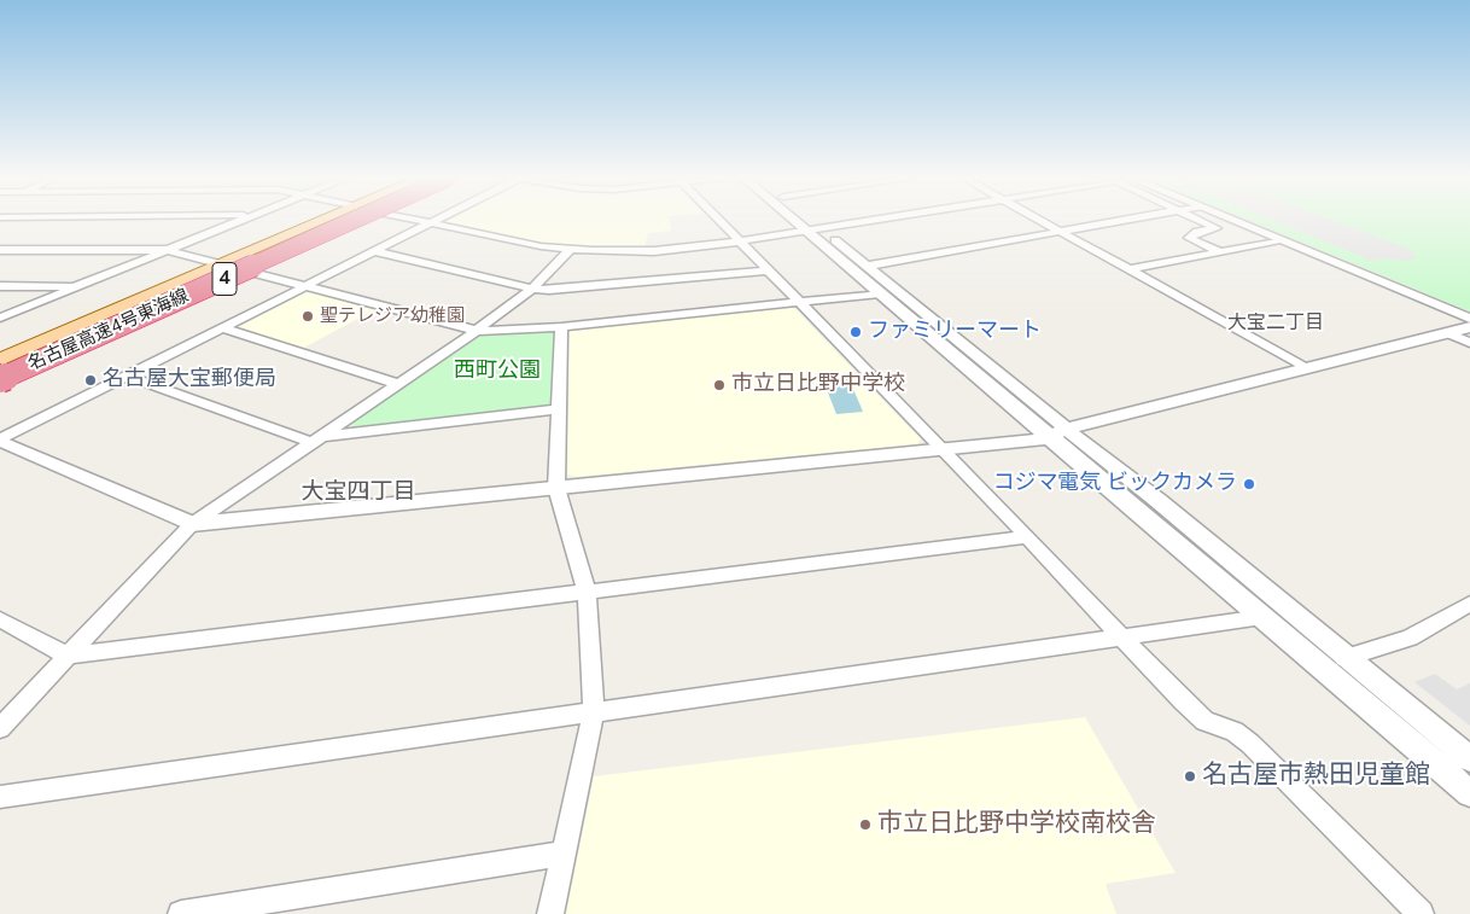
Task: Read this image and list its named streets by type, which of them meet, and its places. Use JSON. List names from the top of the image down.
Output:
{
  "streets": {
    "highway": ["4", "名古屋高速4号東海線"]
  },
  "districts": ["大宝二丁目", "大宝四丁目"],
  "parks": ["西町公園"],
  "places": [
    "聖テレジア幼稚園",
    "ファミリーマート",
    "名古屋大宝郵便局",
    "市立日比野中学校",
    "コジマ電気 ビックカメラ",
    "名古屋市熱田児童館",
    "市立日比野中学校南校舎"
  ]
}
